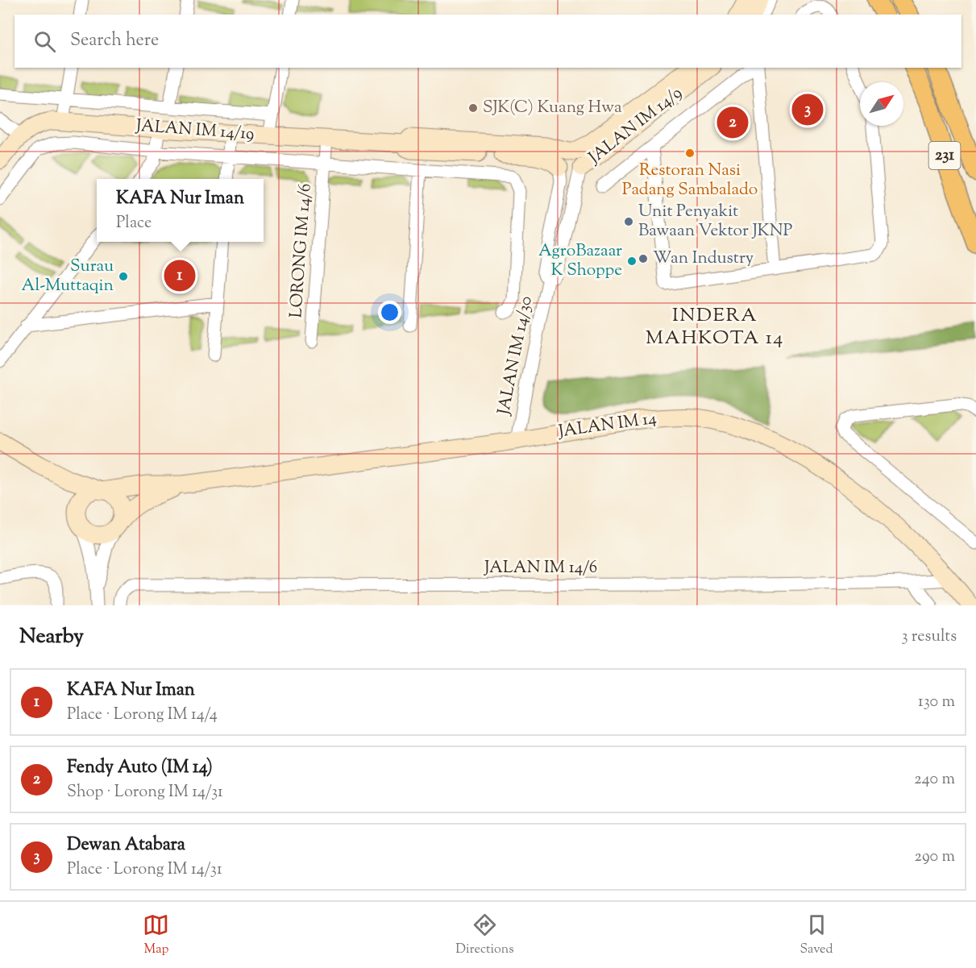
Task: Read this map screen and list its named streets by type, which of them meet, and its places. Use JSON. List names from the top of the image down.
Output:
{
  "streets": {
    "main road": ["231"],
    "street": [
      "JALAN IM 14/9",
      "JALAN IM 14/19",
      "LORONG IM 14/6",
      "JALAN IM 14/30",
      "JALAN IM 14",
      "JALAN IM 14/6"
    ]
  },
  "crossings": [
    ["JALAN IM 14/9", "JALAN IM 14/30"],
    ["JALAN IM 14/19", "LORONG IM 14/6"],
    ["JALAN IM 14/30", "JALAN IM 14"],
    ["JALAN IM 14", "JALAN IM 14/6"]
  ],
  "districts": ["INDERA MAHKOTA 14"],
  "places": [
    "SJK(C) Kuang Hwa",
    "Restoran Nasi Padang Sambalado",
    "Unit Penyakit Bawaan Vektor JKNP",
    "Wan Industry",
    "AgroBazaar K Shoppe",
    "Surau Al-Muttaqin"
  ],
  "north": "top right",
  "page": {
    "search": "Search here",
    "pins": ["3", "2", "1"],
    "popup": ["KAFA Nur Iman", "Place"],
    "heading": ["Nearby", "3 results"],
    "list": [
      {
        "mark": "1",
        "name": "KAFA Nur Iman",
        "note": "Place · Lorong IM 14/4",
        "value": "130 m"
      },
      {
        "mark": "2",
        "name": "Fendy Auto (IM 14)",
        "note": "Shop · Lorong IM 14/31",
        "value": "240 m"
      },
      {
        "mark": "3",
        "name": "Dewan Atabara",
        "note": "Place · Lorong IM 14/31",
        "value": "290 m"
      }
    ],
    "nav": ["Map", "Directions", "Saved"]
  }
}
